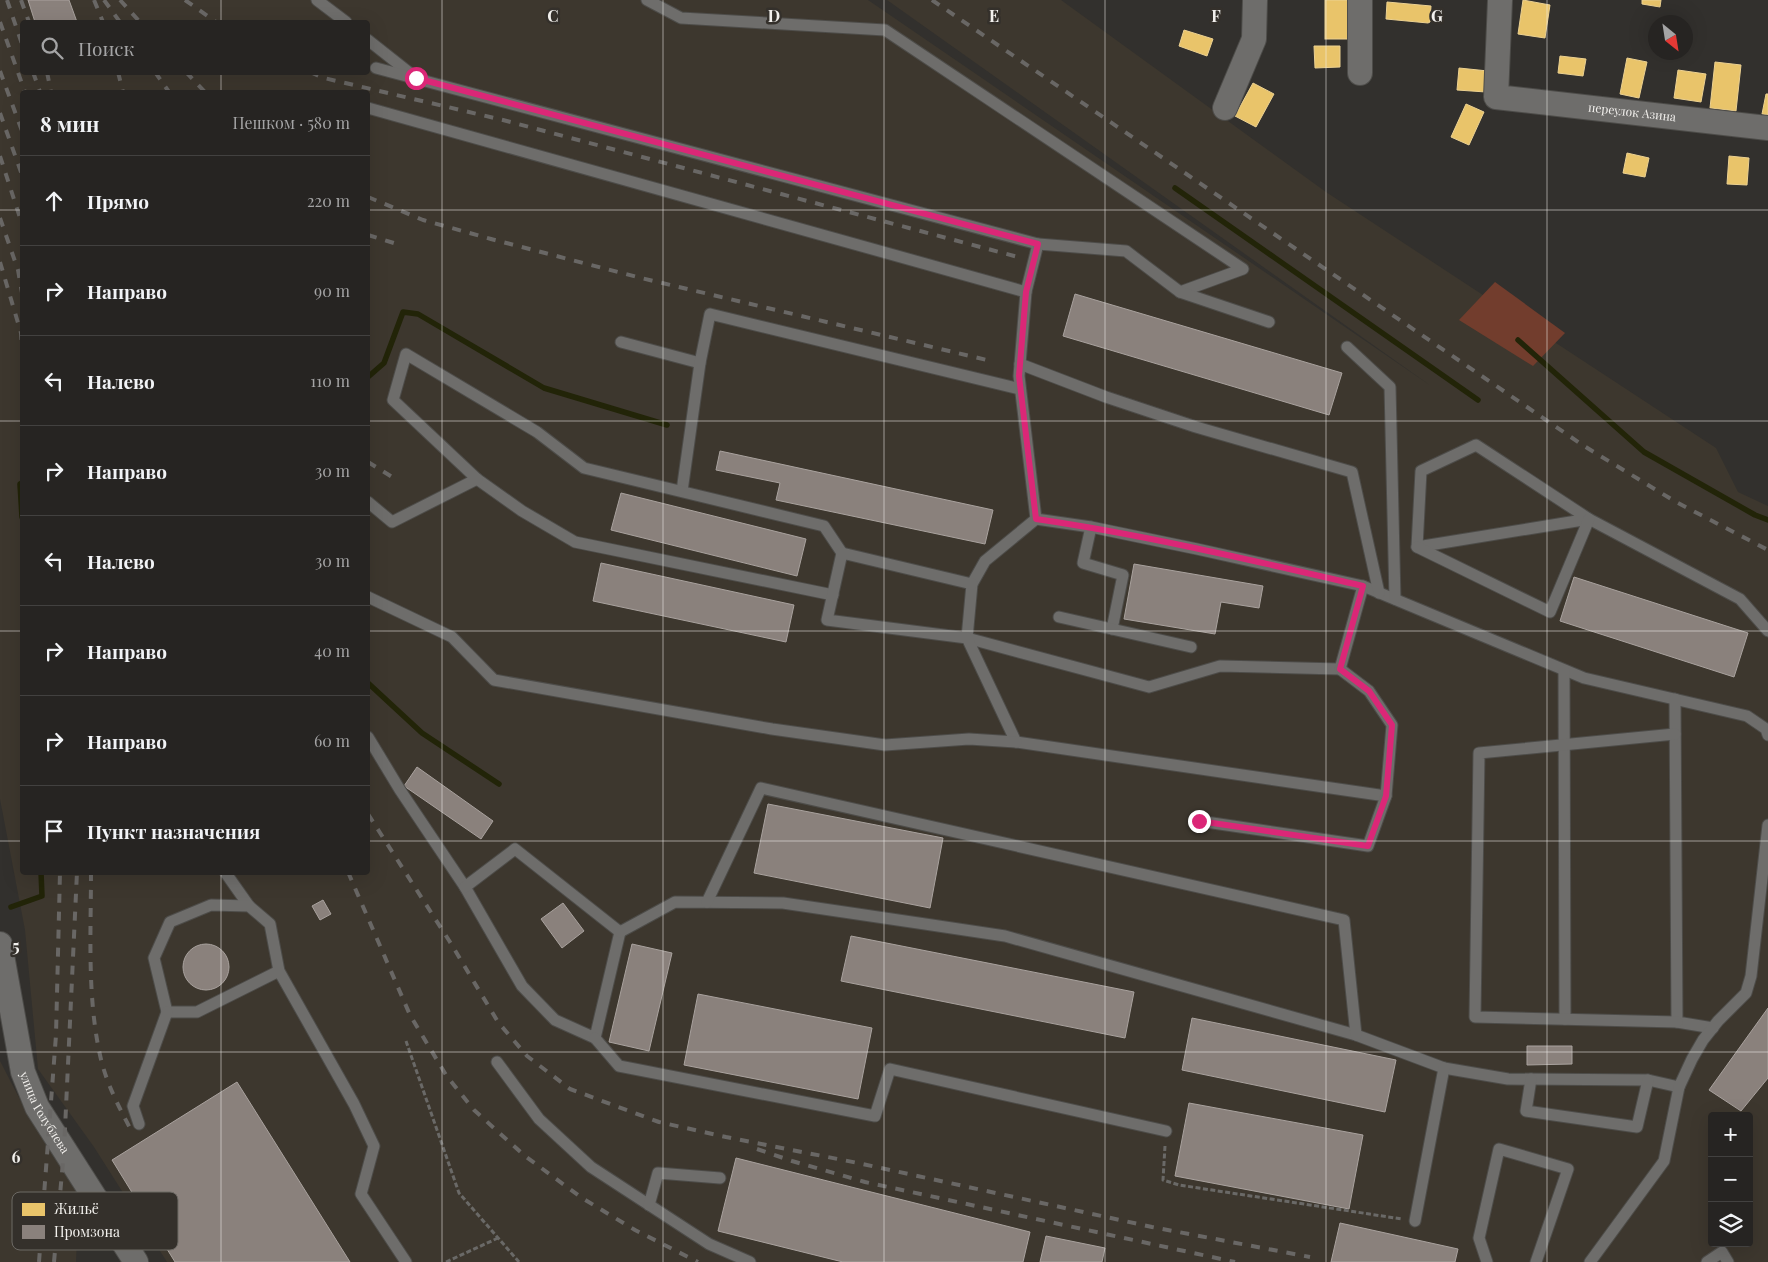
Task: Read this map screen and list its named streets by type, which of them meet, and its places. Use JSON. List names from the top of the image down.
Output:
{
  "streets": {
    "street": ["переулок Азина", "улица Голублева"]
  },
  "legend": ["Жильё", "Промзона"],
  "north": "bottom right",
  "page": {
    "search": "Поиск",
    "heading": ["8 мин", "Пешком · 580 m"],
    "list": [
      ["Прямо", "220 m"],
      ["Направо", "90 m"],
      ["Налево", "110 m"],
      ["Направо", "30 m"],
      ["Налево", "30 m"],
      ["Направо", "40 m"],
      ["Направо", "60 m"],
      "Пункт назначения"
    ],
    "map_buttons": ["+", "−"]
  },
  "grid": {
    "columns": [
      "C",
      "D",
      "E",
      "F",
      "G"
    ],
    "rows": ["5", "6"]
  }
}
